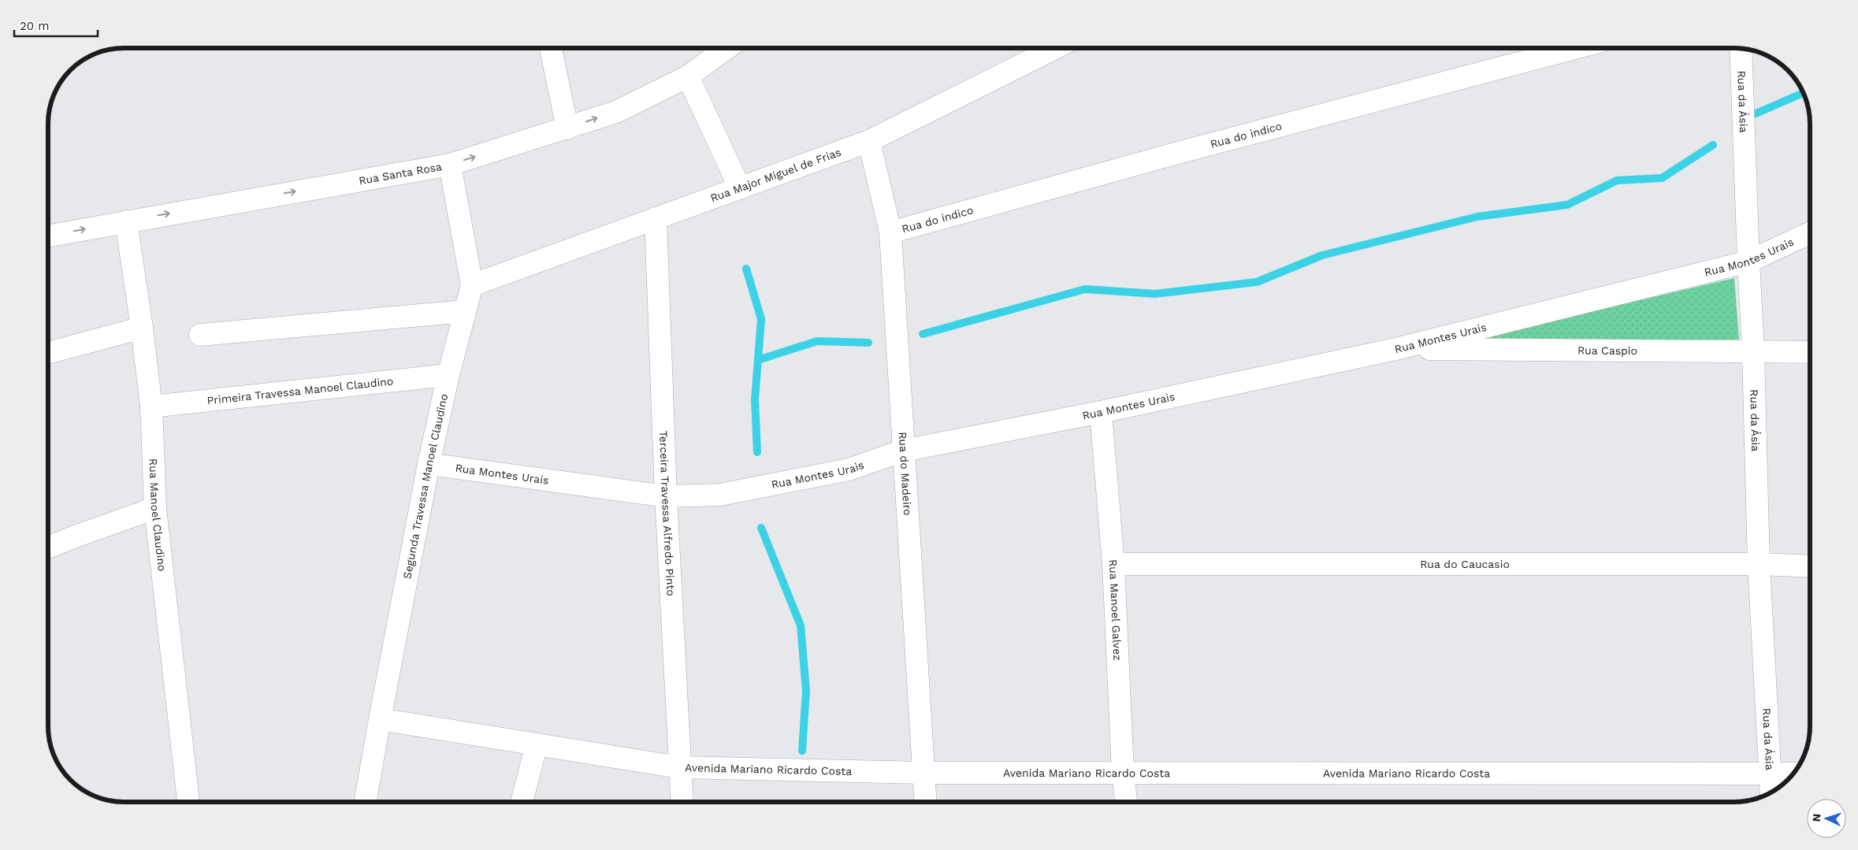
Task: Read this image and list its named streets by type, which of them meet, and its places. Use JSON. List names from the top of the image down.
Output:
{
  "streets": {
    "street": [
      "Rua da Ásia",
      "Rua do indico",
      "Rua Santa Rosa",
      "Rua Major Miguel de Frias",
      "Rua Montes Urais",
      "Rua Caspio",
      "Primeira Travessa Manoel Claudino",
      "Rua do Madeiro",
      "Segunda Travessa Manoel Claudino",
      "Terceira Travessa Alfredo Pinto",
      "Rua Manoel Claudino",
      "Rua do Caucasio",
      "Rua Manoel Galvez",
      "Avenida Mariano Ricardo Costa"
    ]
  },
  "crossings": [
    ["Rua da Ásia", "Rua Montes Urais"],
    ["Rua da Ásia", "Rua Caspio"],
    ["Rua da Ásia", "Rua do Caucasio"],
    ["Rua da Ásia", "Avenida Mariano Ricardo Costa"],
    ["Rua do indico", "Rua do Madeiro"],
    ["Rua Santa Rosa", "Segunda Travessa Manoel Claudino"],
    ["Rua Santa Rosa", "Rua Manoel Claudino"],
    ["Rua Major Miguel de Frias", "Rua do Madeiro"],
    ["Rua Major Miguel de Frias", "Segunda Travessa Manoel Claudino"],
    ["Rua Major Miguel de Frias", "Terceira Travessa Alfredo Pinto"],
    ["Rua Montes Urais", "Rua Caspio"],
    ["Rua Montes Urais", "Rua do Madeiro"],
    ["Rua Montes Urais", "Segunda Travessa Manoel Claudino"],
    ["Rua Montes Urais", "Terceira Travessa Alfredo Pinto"],
    ["Rua Montes Urais", "Rua Manoel Galvez"],
    ["Primeira Travessa Manoel Claudino", "Segunda Travessa Manoel Claudino"],
    ["Primeira Travessa Manoel Claudino", "Rua Manoel Claudino"],
    ["Rua do Madeiro", "Avenida Mariano Ricardo Costa"],
    ["Segunda Travessa Manoel Claudino", "Avenida Mariano Ricardo Costa"],
    ["Terceira Travessa Alfredo Pinto", "Avenida Mariano Ricardo Costa"],
    ["Rua do Caucasio", "Rua Manoel Galvez"],
    ["Rua Manoel Galvez", "Avenida Mariano Ricardo Costa"]
  ],
  "scale_bar": "20 m",
  "north": "left"
}
